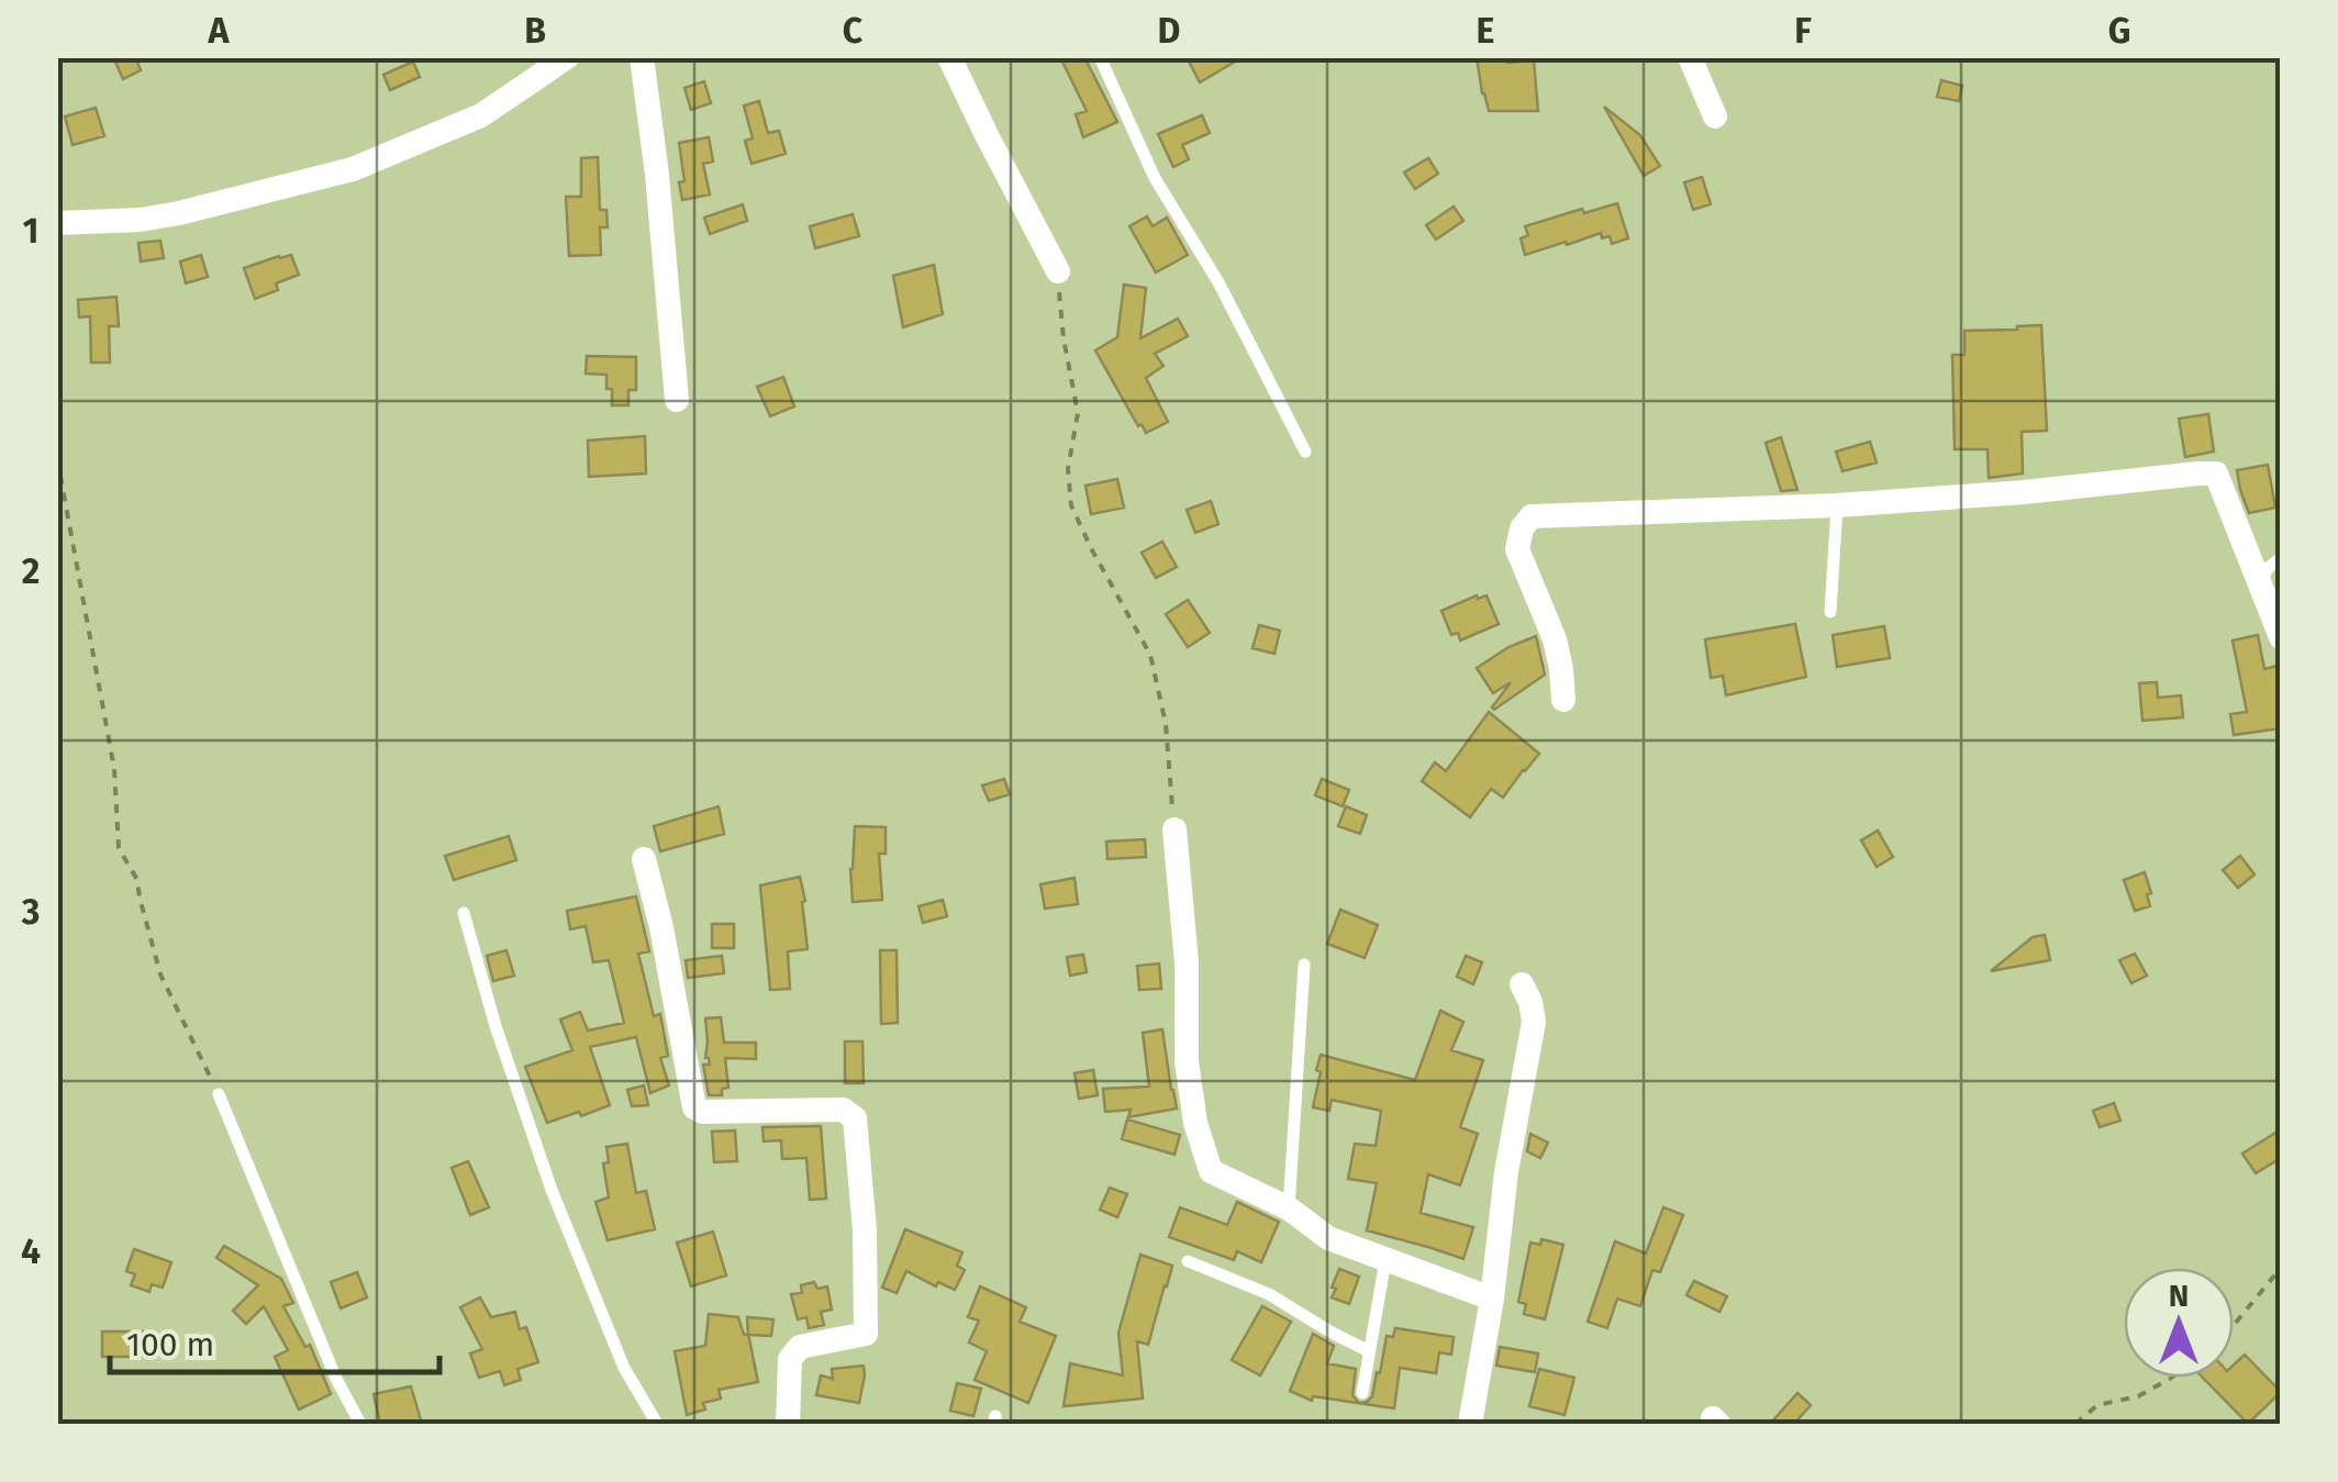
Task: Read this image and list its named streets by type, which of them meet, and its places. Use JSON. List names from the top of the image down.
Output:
{
  "scale_bar": "100 m",
  "north": "top",
  "grid": {
    "columns": [
      "A",
      "B",
      "C",
      "D",
      "E",
      "F",
      "G"
    ],
    "rows": [
      "1",
      "2",
      "3",
      "4"
    ]
  }
}
